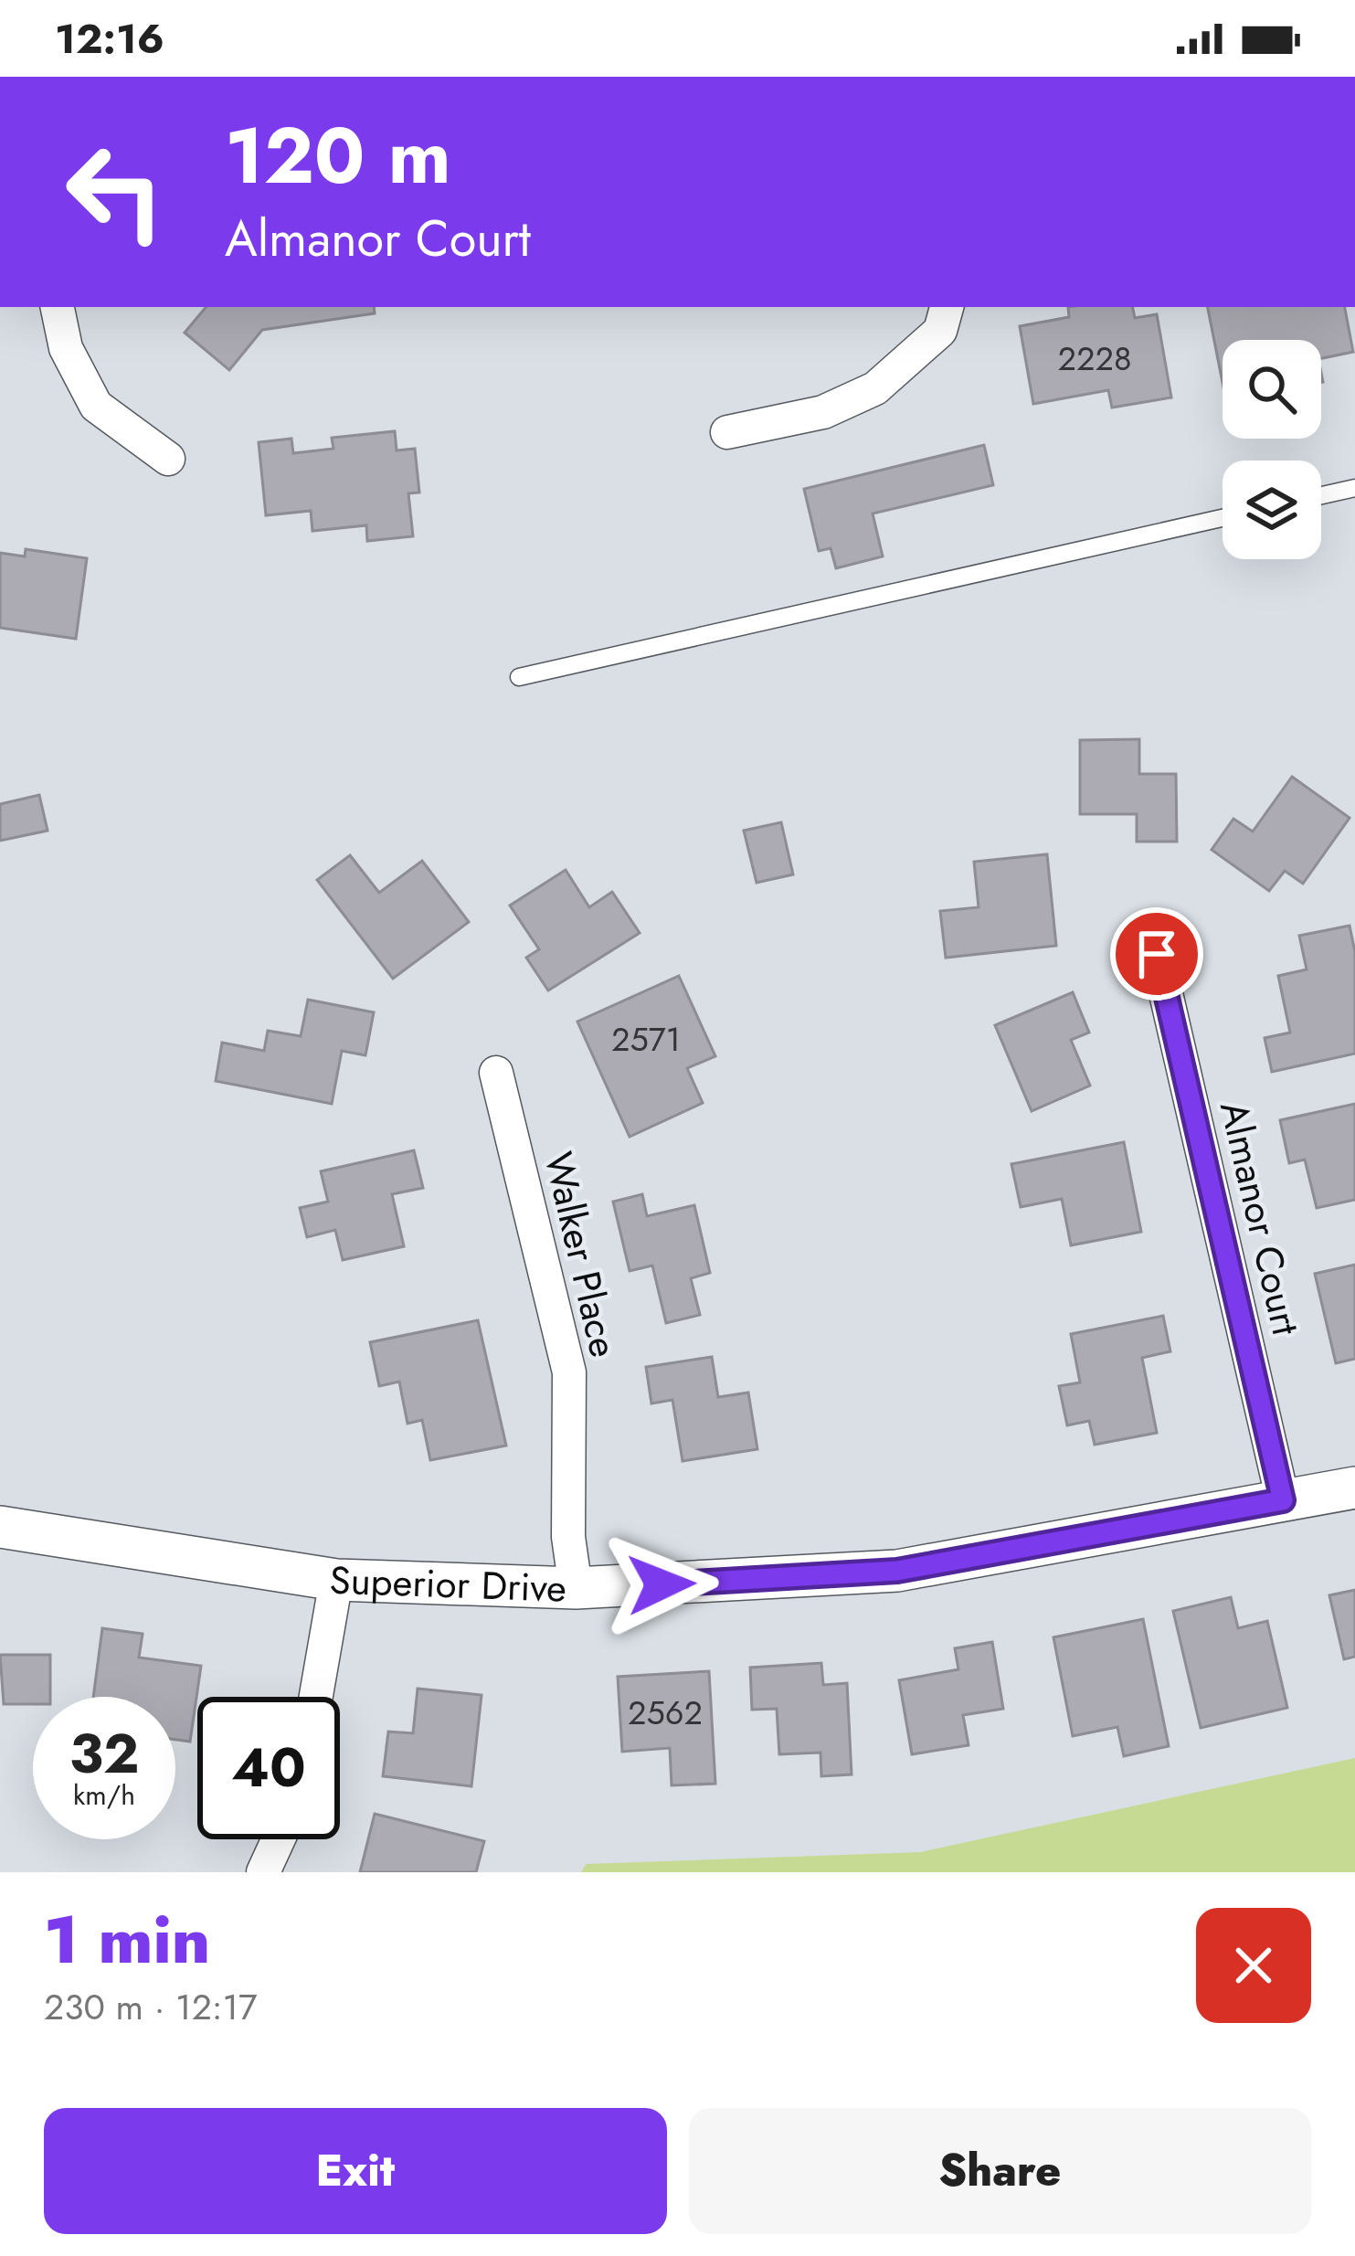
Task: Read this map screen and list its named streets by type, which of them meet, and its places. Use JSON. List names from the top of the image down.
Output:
{
  "streets": {
    "street": ["Almanor Court", "Walker Place", "Superior Drive"]
  },
  "crossings": [
    ["Almanor Court", "Superior Drive"],
    ["Walker Place", "Superior Drive"]
  ],
  "house_numbers": ["2228", "2571", "2562"],
  "page": {
    "status": "12:16",
    "turn": ["120 m", "Almanor Court"],
    "speed": "32 km/h",
    "limit": "40",
    "heading": ["1 min", "230 m · 12:17"],
    "buttons": ["Exit", "Share"]
  }
}
